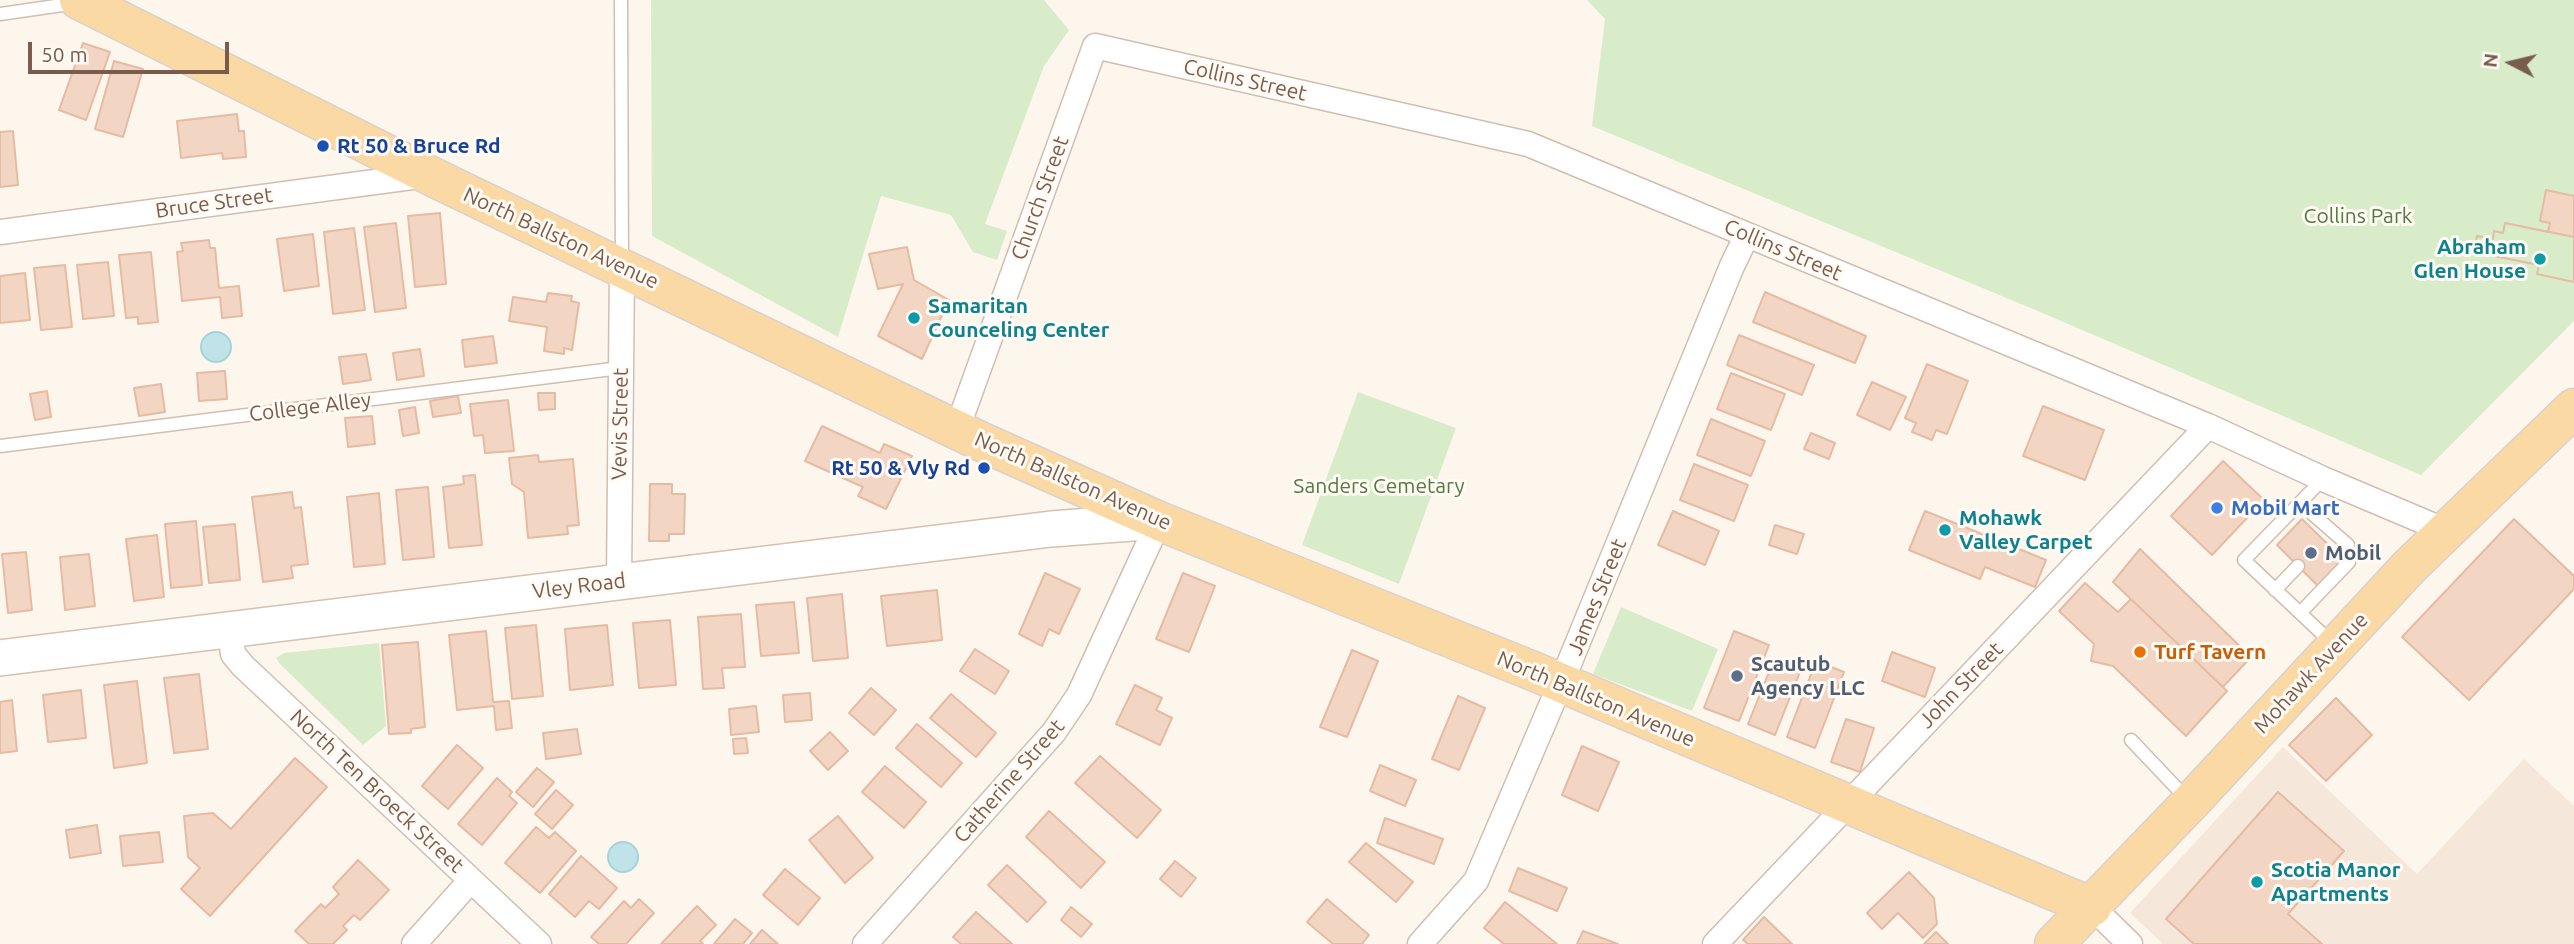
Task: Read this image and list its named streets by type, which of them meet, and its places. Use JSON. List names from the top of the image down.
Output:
{
  "streets": {
    "main road": ["North Ballston Avenue", "Mohawk Avenue"],
    "street": [
      "Collins Street",
      "Church Street",
      "Bruce Street",
      "Vevis Street",
      "Vley Road",
      "James Street",
      "John Street",
      "Catherine Street",
      "North Ten Broeck Street"
    ],
    "lane": ["College Alley"]
  },
  "crossings": [
    ["Collins Street", "Church Street"],
    ["Collins Street", "James Street"],
    ["Collins Street", "Mohawk Avenue"],
    ["Collins Street", "John Street"],
    ["Church Street", "North Ballston Avenue"],
    ["Bruce Street", "North Ballston Avenue"],
    ["North Ballston Avenue", "Vevis Street"],
    ["North Ballston Avenue", "Vley Road"],
    ["North Ballston Avenue", "James Street"],
    ["North Ballston Avenue", "Mohawk Avenue"],
    ["North Ballston Avenue", "John Street"],
    ["North Ballston Avenue", "Catherine Street"],
    ["College Alley", "Vevis Street"],
    ["Vevis Street", "Vley Road"],
    ["Vley Road", "Catherine Street"],
    ["Vley Road", "North Ten Broeck Street"]
  ],
  "parks": ["Collins Park", "Sanders Cemetary"],
  "places": [
    "Rt 50 & Bruce Rd",
    "Abraham Glen House",
    "Samaritan Counceling Center",
    "Rt 50 & Vly Rd",
    "Mobil Mart",
    "Mohawk Valley Carpet",
    "Mobil",
    "Turf Tavern",
    "Scautub Agency LLC",
    "Scotia Manor Apartments"
  ],
  "scale_bar": "50 m",
  "north": "left"
}
